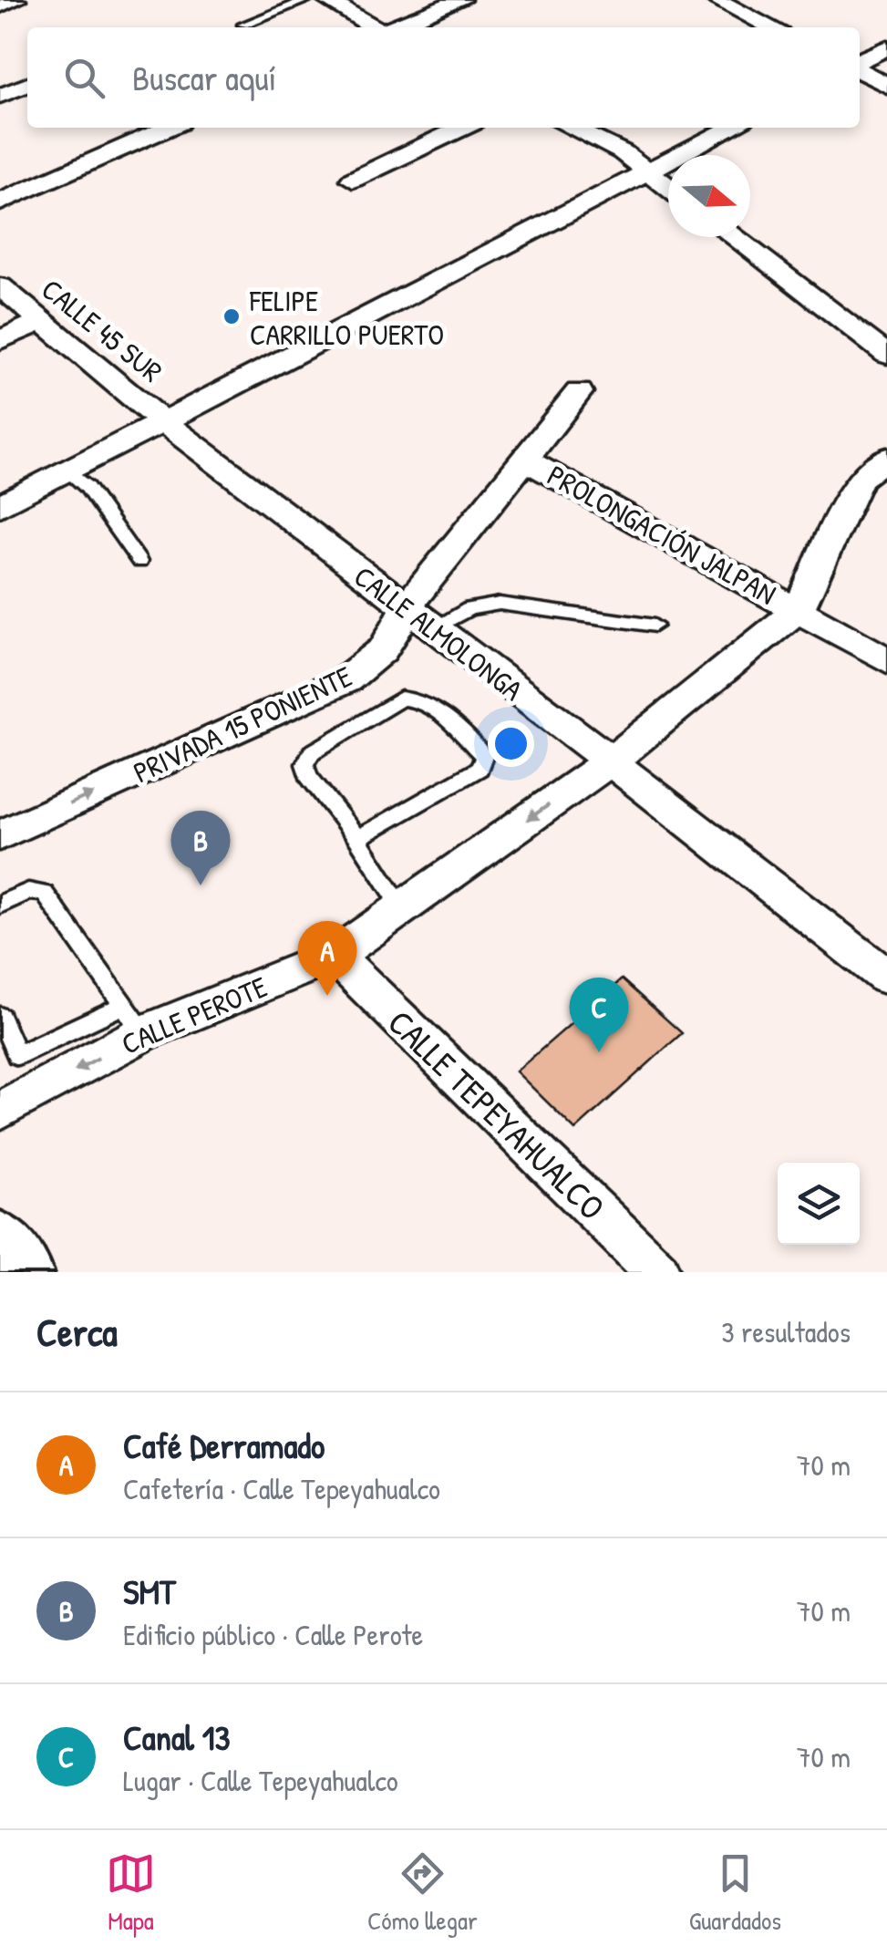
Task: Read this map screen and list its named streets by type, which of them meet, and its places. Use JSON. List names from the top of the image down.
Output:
{
  "streets": {
    "street": [
      "CALLE 45 SUR",
      "PROLONGACIÓN JALPAN",
      "CALLE ALMOLONGA",
      "PRIVADA 15 PONIENTE",
      "CALLE PEROTE",
      "CALLE TEPEYAHUALCO"
    ]
  },
  "crossings": [
    ["CALLE 45 SUR", "CALLE ALMOLONGA"],
    ["PROLONGACIÓN JALPAN", "PRIVADA 15 PONIENTE"],
    ["PROLONGACIÓN JALPAN", "CALLE PEROTE"],
    ["CALLE ALMOLONGA", "PRIVADA 15 PONIENTE"],
    ["CALLE ALMOLONGA", "CALLE PEROTE"],
    ["CALLE PEROTE", "CALLE TEPEYAHUALCO"]
  ],
  "one_way": ["PRIVADA 15 PONIENTE", "CALLE PEROTE"],
  "places": ["FELIPE CARRILLO PUERTO"],
  "north": "right",
  "page": {
    "search": "Buscar aquí",
    "pins": ["B", "A", "C"],
    "heading": ["Cerca", "3 resultados"],
    "list": [
      {
        "mark": "A",
        "name": "Café Derramado",
        "note": "Cafetería · Calle Tepeyahualco",
        "value": "70 m"
      },
      {
        "mark": "B",
        "name": "SMT",
        "note": "Edificio público · Calle Perote",
        "value": "70 m"
      },
      {
        "mark": "C",
        "name": "Canal 13",
        "note": "Lugar · Calle Tepeyahualco",
        "value": "70 m"
      }
    ],
    "nav": ["Mapa", "Cómo llegar", "Guardados"]
  }
}
